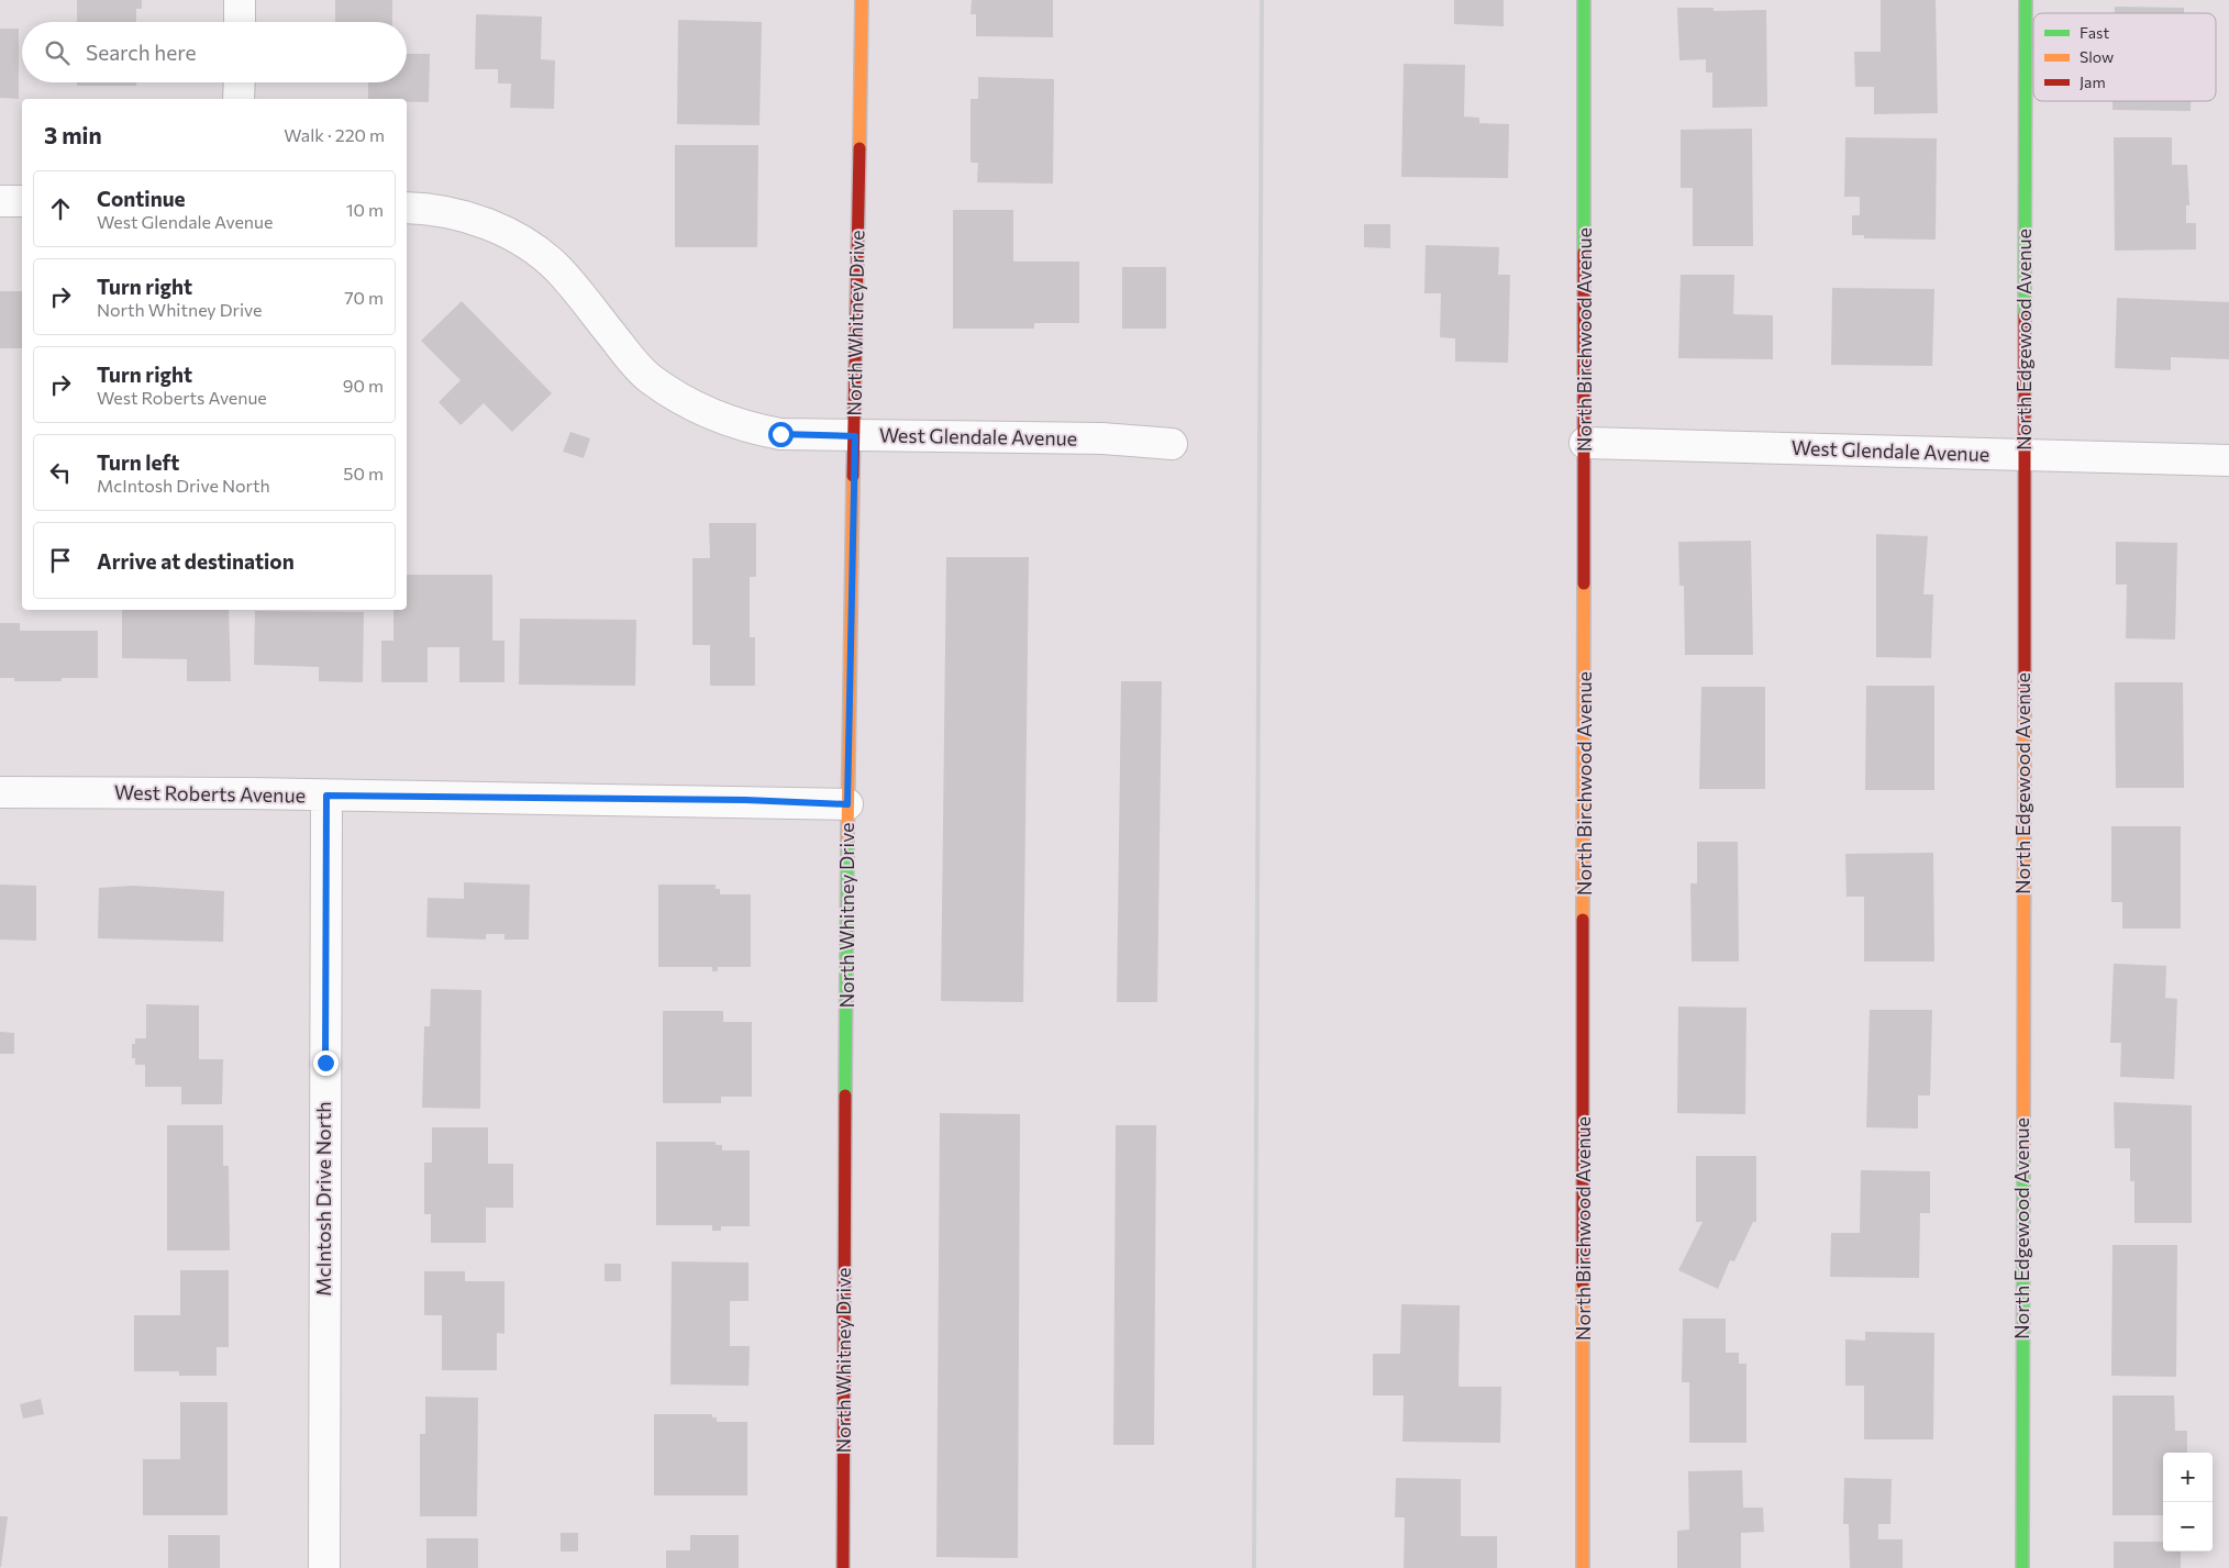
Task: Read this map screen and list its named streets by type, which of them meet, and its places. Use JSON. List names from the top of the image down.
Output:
{
  "streets": {
    "street": [
      "North Whitney Drive",
      "North Birchwood Avenue",
      "North Edgewood Avenue",
      "West Glendale Avenue",
      "West Roberts Avenue",
      "McIntosh Drive North"
    ]
  },
  "crossings": [
    ["North Whitney Drive", "West Glendale Avenue"],
    ["North Whitney Drive", "West Roberts Avenue"],
    ["North Birchwood Avenue", "West Glendale Avenue"],
    ["North Edgewood Avenue", "West Glendale Avenue"],
    ["West Roberts Avenue", "McIntosh Drive North"]
  ],
  "legend": ["Fast", "Slow", "Jam"],
  "page": {
    "search": "Search here",
    "heading": ["3 min", "Walk · 220 m"],
    "list": [
      ["Continue", "West Glendale Avenue", "10 m"],
      ["Turn right", "North Whitney Drive", "70 m"],
      ["Turn right", "West Roberts Avenue", "90 m"],
      ["Turn left", "McIntosh Drive North", "50 m"],
      "Arrive at destination"
    ],
    "map_buttons": ["+", "−"]
  }
}
